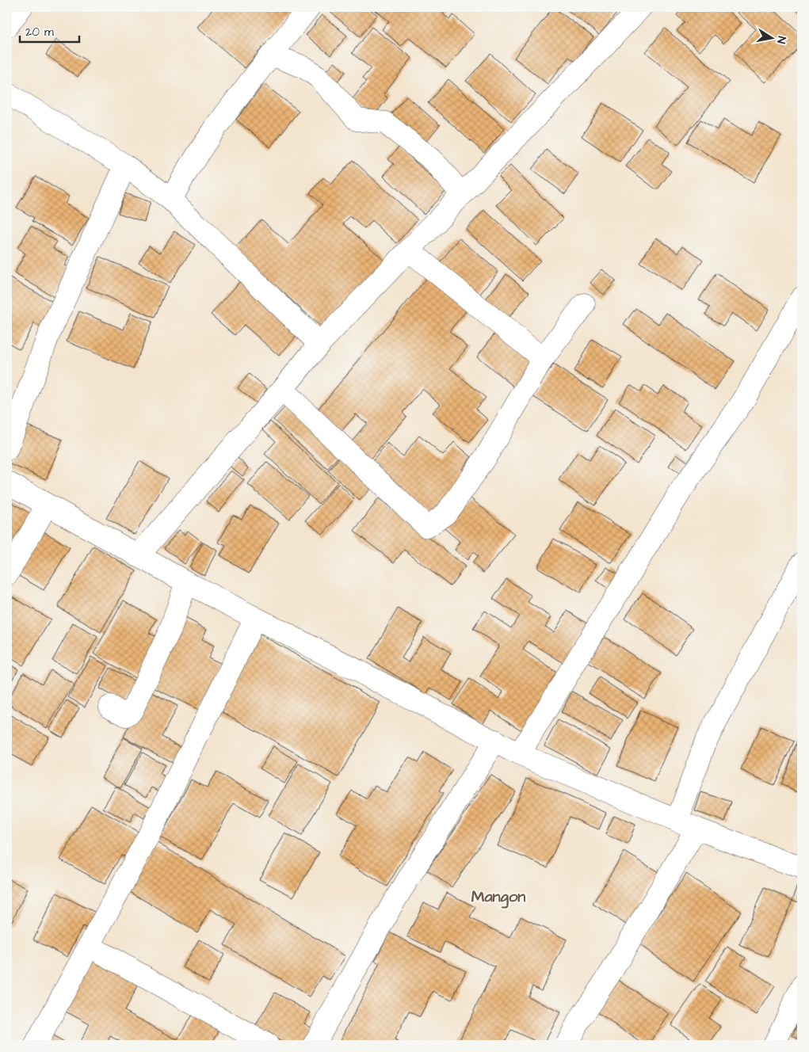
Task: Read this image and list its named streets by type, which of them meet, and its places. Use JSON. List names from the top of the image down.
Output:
{
  "districts": ["Mangon"],
  "scale_bar": "20 m",
  "north": "right"
}
